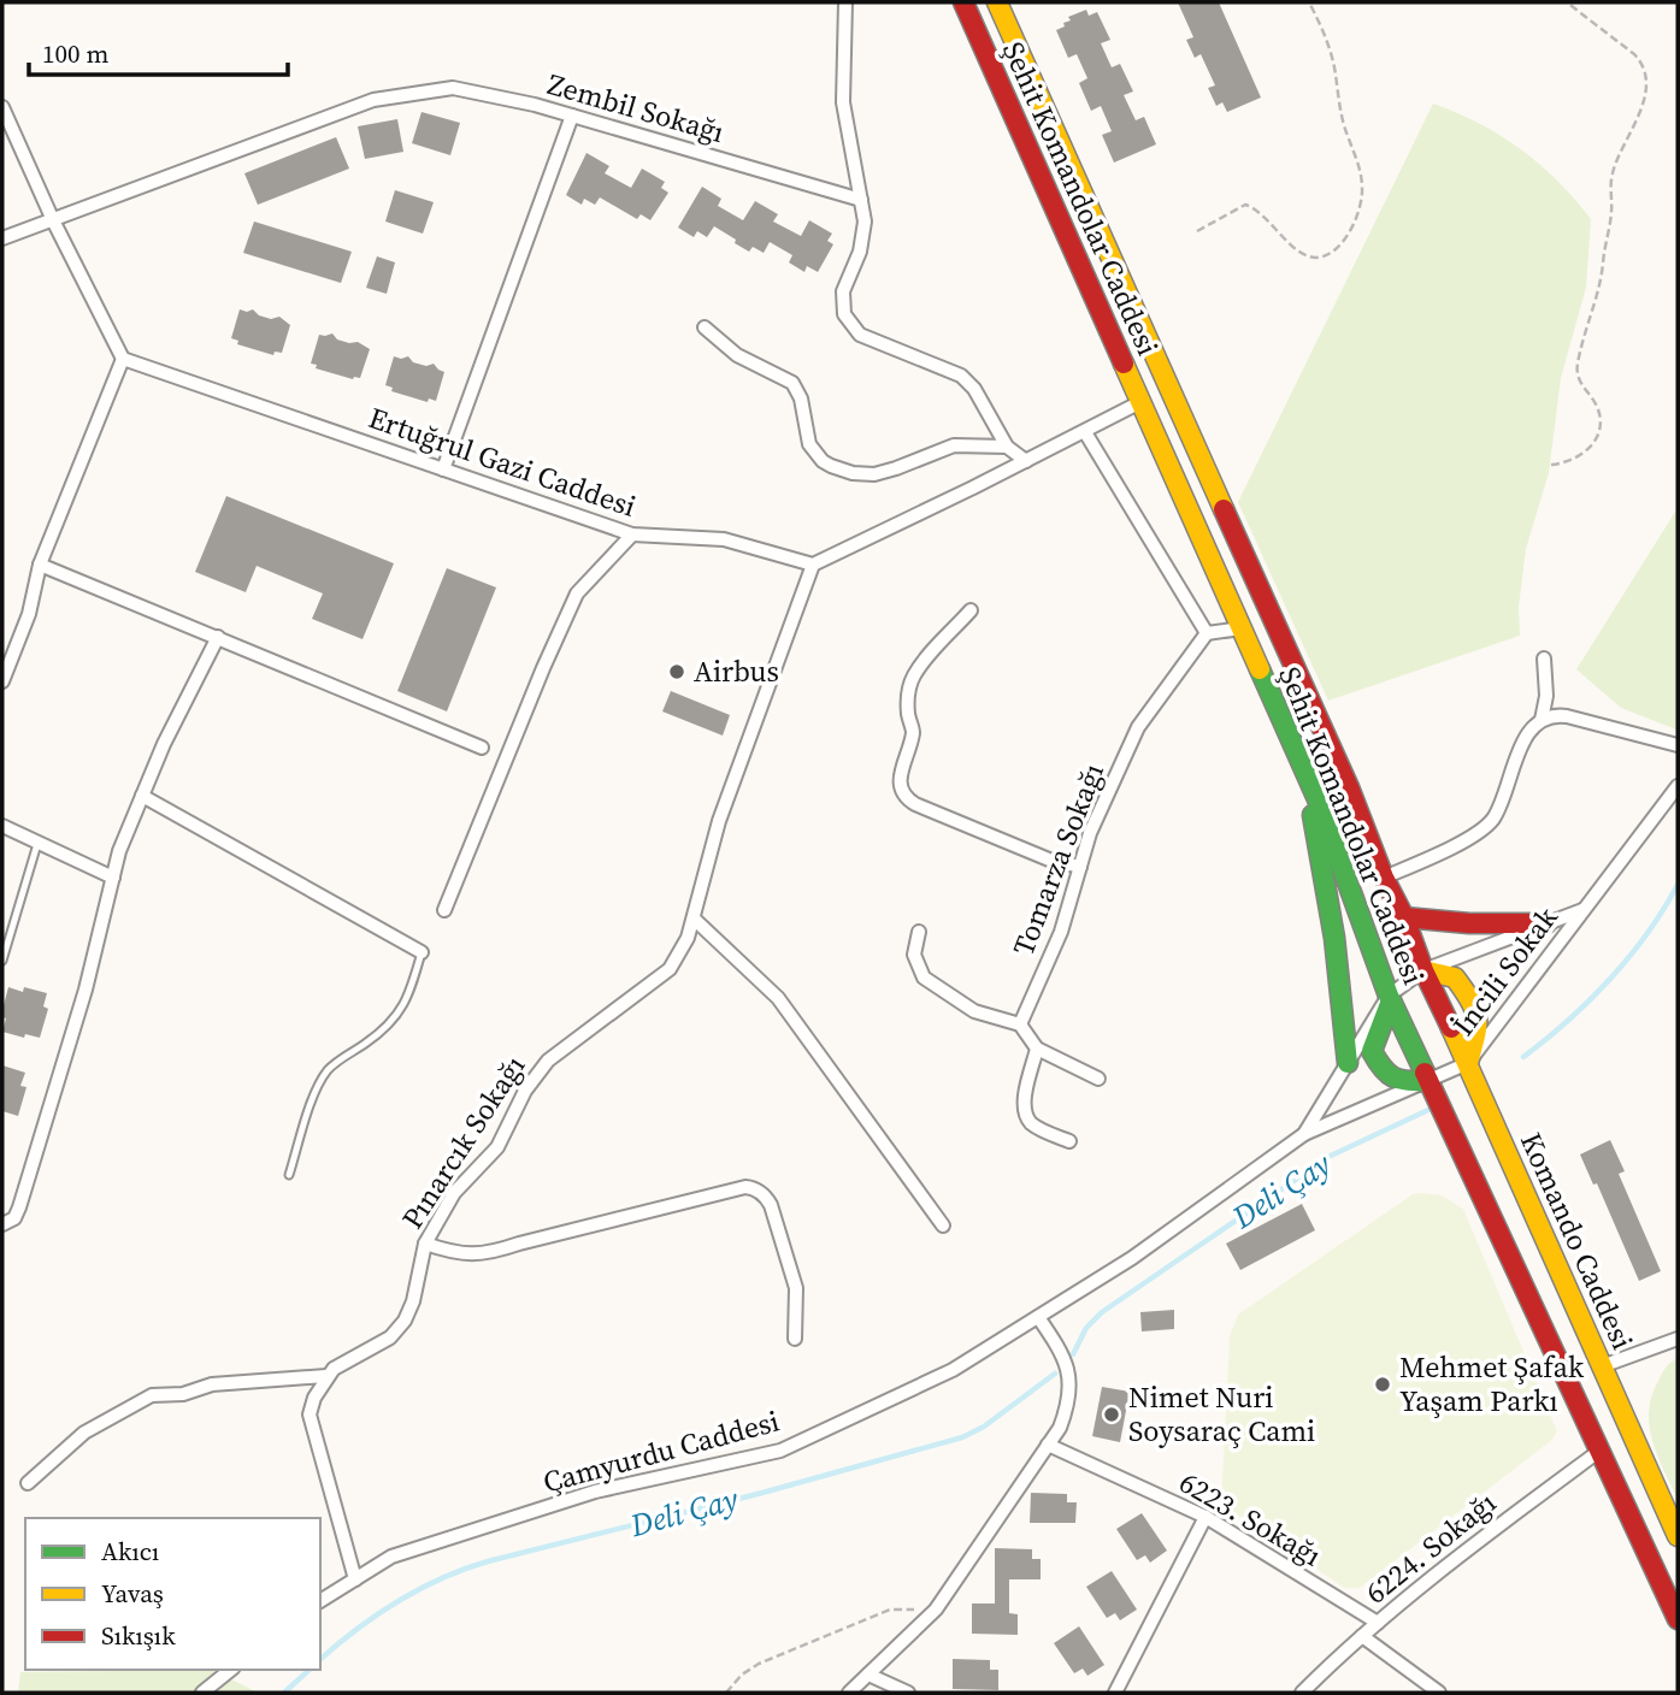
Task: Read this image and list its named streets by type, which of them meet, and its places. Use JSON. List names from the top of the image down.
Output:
{
  "streets": {
    "main road": ["Şehit Komandolar Caddesi", "Komando Caddesi"],
    "street": [
      "Zembil Sokağı",
      "Ertuğrul Gazi Caddesi",
      "Tomarza Sokağı",
      "İncili Sokak",
      "Pınarcık Sokağı",
      "Çamyurdu Caddesi",
      "6223. Sokağı",
      "6224. Sokağı"
    ]
  },
  "crossings": [
    ["Şehit Komandolar Caddesi", "İncili Sokak"],
    ["Şehit Komandolar Caddesi", "Komando Caddesi"],
    ["Şehit Komandolar Caddesi", "Çamyurdu Caddesi"],
    ["Şehit Komandolar Caddesi", "6224. Sokağı"],
    ["Ertuğrul Gazi Caddesi", "Pınarcık Sokağı"],
    ["İncili Sokak", "Komando Caddesi"],
    ["İncili Sokak", "Çamyurdu Caddesi"],
    ["Komando Caddesi", "Çamyurdu Caddesi"],
    ["6223. Sokağı", "6224. Sokağı"]
  ],
  "water": ["Deli Çay"],
  "places": ["Airbus", "Mehmet Şafak Yaşam Parkı", "Nimet Nuri Soysaraç Cami"],
  "legend": ["Akıcı", "Yavaş", "Sıkışık"],
  "scale_bar": "100 m"
}
